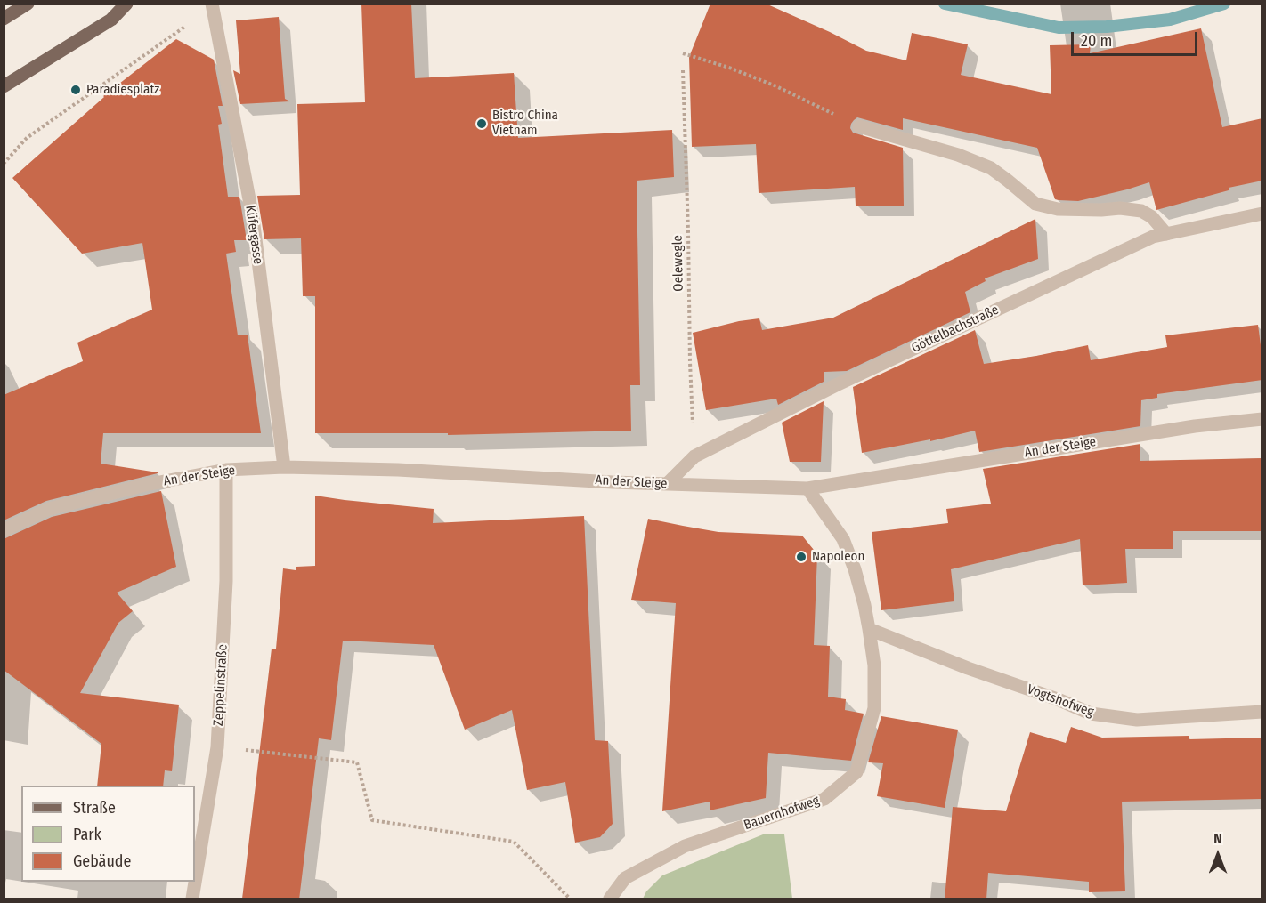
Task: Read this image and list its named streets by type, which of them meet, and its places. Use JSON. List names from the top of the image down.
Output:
{
  "streets": {
    "street": [
      "Küfergasse",
      "Göttelbachstraße",
      "An der Steige",
      "Zeppelinstraße",
      "Vogtshofweg",
      "Bauernhofweg"
    ],
    "path": ["Oelewegle"]
  },
  "crossings": [
    ["Küfergasse", "An der Steige"],
    ["Oelewegle", "Göttelbachstraße"],
    ["Göttelbachstraße", "An der Steige"],
    ["An der Steige", "Zeppelinstraße"],
    ["An der Steige", "Bauernhofweg"],
    ["Vogtshofweg", "Bauernhofweg"]
  ],
  "places": ["Paradiesplatz", "Bistro China Vietnam", "Napoleon"],
  "legend": ["Straße", "Park", "Gebäude"],
  "scale_bar": "20 m",
  "north": "top"
}
